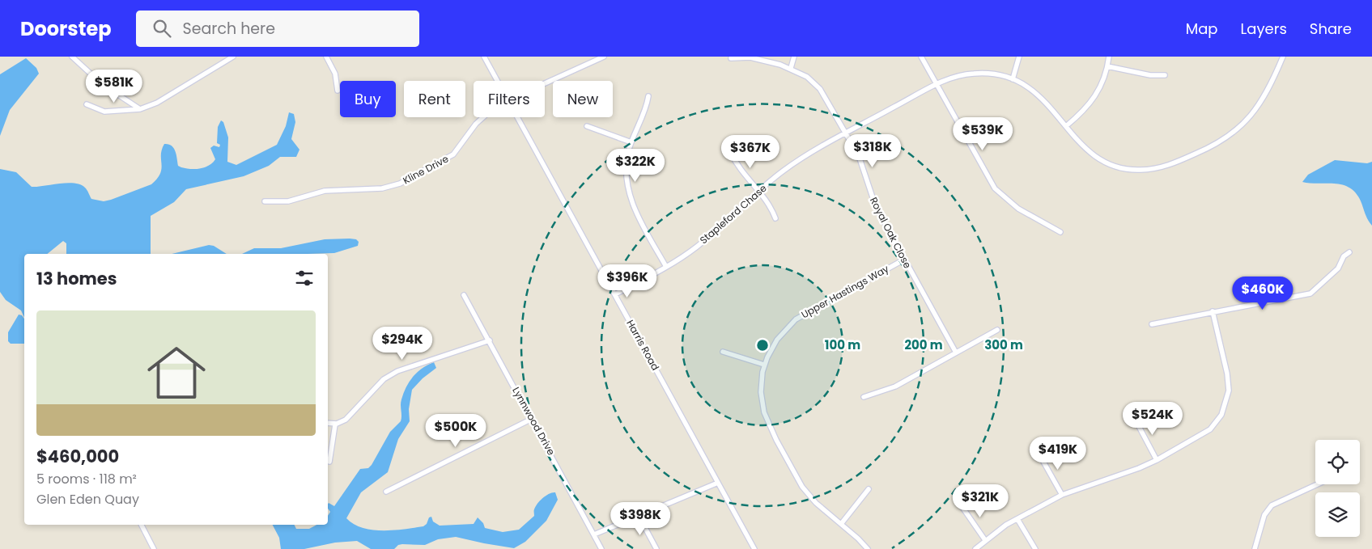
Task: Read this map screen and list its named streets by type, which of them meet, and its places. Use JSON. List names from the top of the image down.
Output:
{
  "streets": {
    "street": [
      "Kline Drive",
      "Stapleford Chase",
      "Royal Oak Close",
      "Upper Hastings Way",
      "Harris Road",
      "Lynnwood Drive"
    ]
  },
  "crossings": [
    ["Stapleford Chase", "Royal Oak Close"],
    ["Stapleford Chase", "Harris Road"],
    ["Royal Oak Close", "Upper Hastings Way"]
  ],
  "page": {
    "header": "Doorstep",
    "search": "Search here",
    "nav": ["Map", "Layers", "Share"],
    "price": [
      "$581K",
      "$539K",
      "$318K",
      "$367K",
      "$322K",
      "$396K",
      "$460K",
      "$294K",
      "$524K",
      "$500K",
      "$419K",
      "$321K",
      "$398K"
    ],
    "chip": [
      "Buy",
      "Rent",
      "Filters",
      "New"
    ],
    "heading": "13 homes",
    "list": [
      {
        "name": "$460,000",
        "note": "5 rooms · 118 m² · Glen Eden Quay"
      }
    ]
  },
  "rings": ["100 m", "200 m", "300 m"]
}
